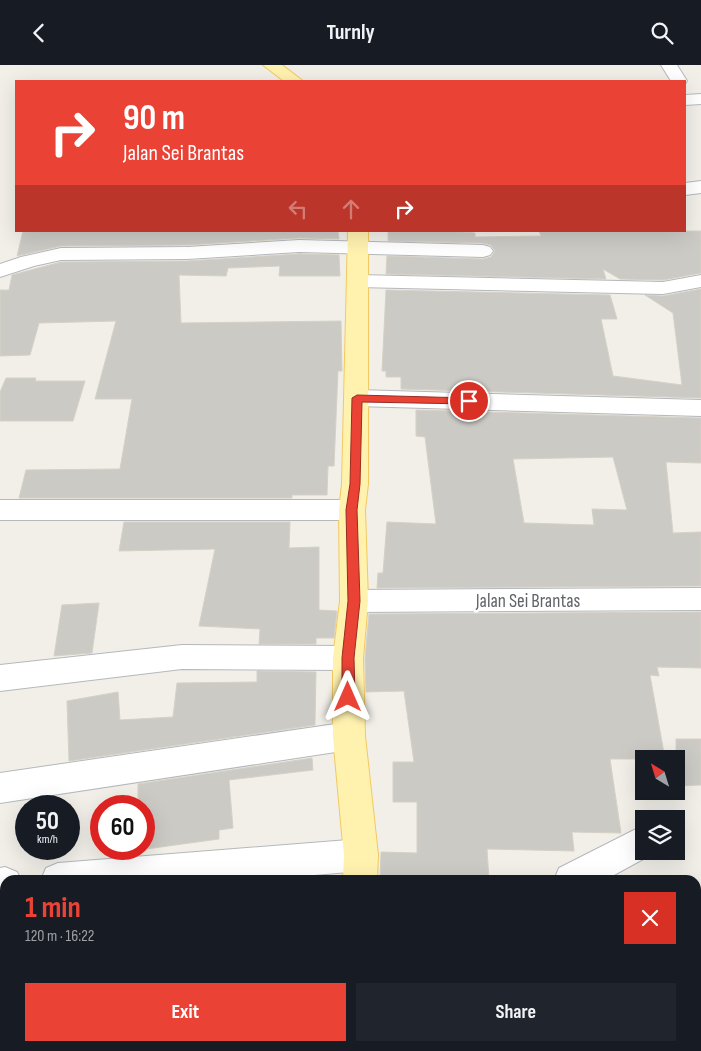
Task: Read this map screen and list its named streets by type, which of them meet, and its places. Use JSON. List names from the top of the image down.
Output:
{
  "streets": {
    "street": ["Jalan Sei Brantas"]
  },
  "north": "top left",
  "page": {
    "header": "Turnly",
    "turn": ["90 m", "Jalan Sei Brantas"],
    "speed": "50 km/h",
    "limit": "60",
    "heading": ["1 min", "120 m · 16:22"],
    "buttons": ["Exit", "Share"]
  }
}
